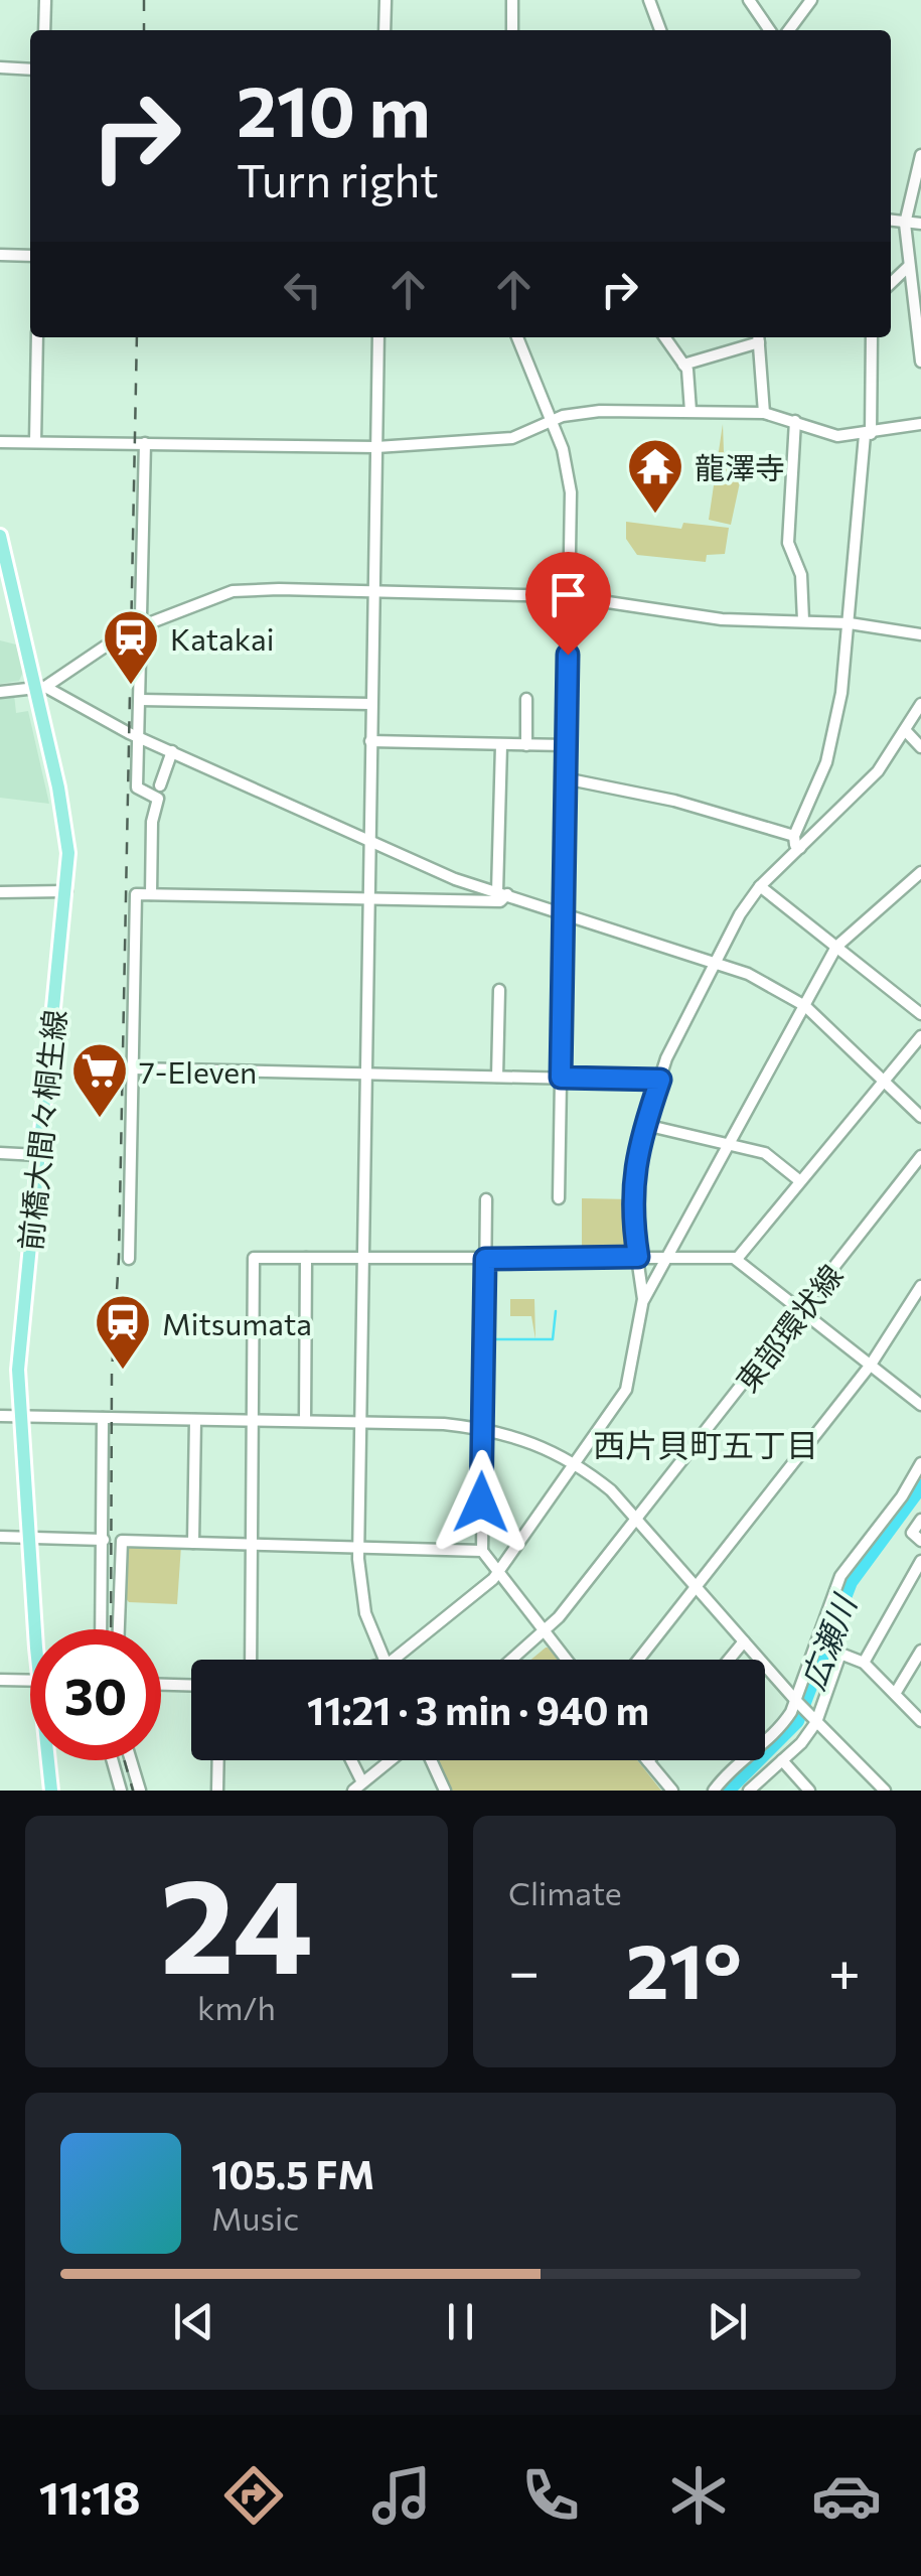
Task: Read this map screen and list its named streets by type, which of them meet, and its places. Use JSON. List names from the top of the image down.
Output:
{
  "streets": {
    "main road": ["前橋大間々桐生線"],
    "street": ["東部環状線"]
  },
  "districts": ["西片貝町五丁目"],
  "water": ["広瀬川"],
  "places": {
    "temple": ["龍澤寺"],
    "station": ["Katakai", "Mitsumata"],
    "supermarket": ["7-Eleven"]
  },
  "page": {
    "turn": ["210 m", "Turn right"],
    "limit": "30",
    "trip": "11:21 · 3 min · 940 m",
    "tile": [
      ["24", "km/h"],
      "Climate"
    ],
    "heat": ["−", "21°", "+"],
    "song": ["105.5 FM", "Music"],
    "tabs": "11:18"
  }
}
